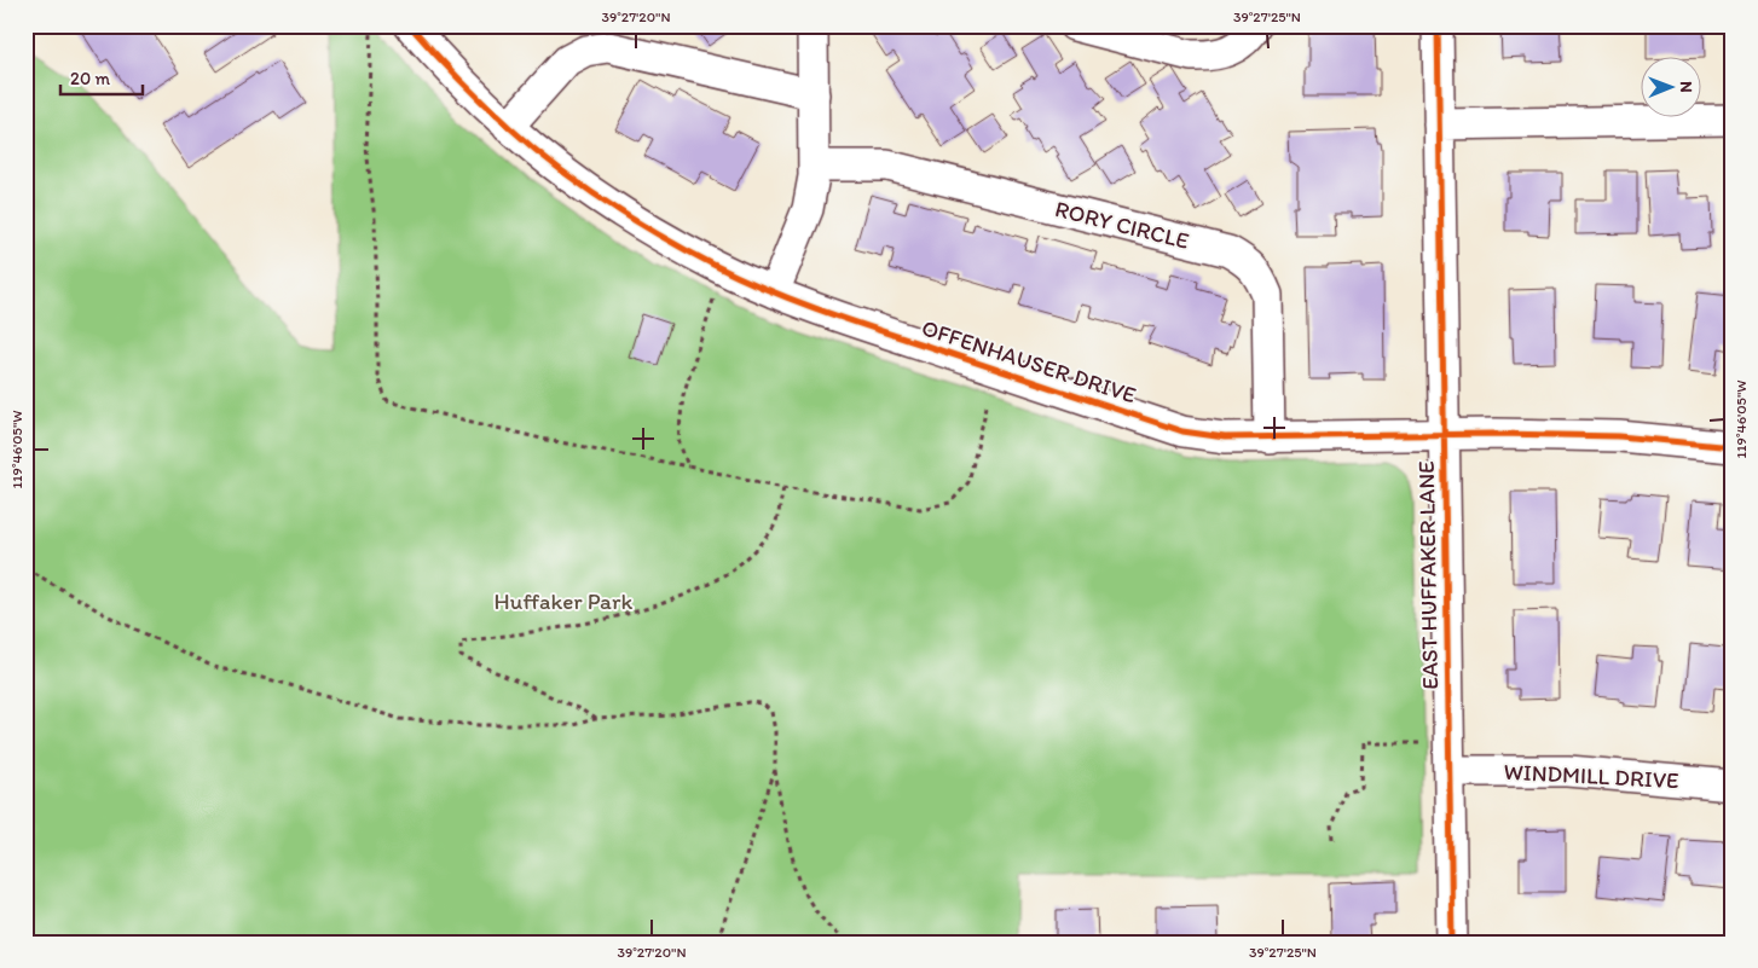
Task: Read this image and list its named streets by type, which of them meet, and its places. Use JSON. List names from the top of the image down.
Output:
{
  "streets": {
    "street": [
      "RORY CIRCLE",
      "OFFENHAUSER DRIVE",
      "EAST HUFFAKER LANE",
      "WINDMILL DRIVE"
    ]
  },
  "crossings": [
    ["RORY CIRCLE", "OFFENHAUSER DRIVE"],
    ["OFFENHAUSER DRIVE", "EAST HUFFAKER LANE"],
    ["EAST HUFFAKER LANE", "WINDMILL DRIVE"]
  ],
  "parks": ["Huffaker Park"],
  "scale_bar": "20 m",
  "north": "right",
  "coordinates": ["39°27'20\"N", "39°27'25\"N", "119°46'05\"W"]
}
